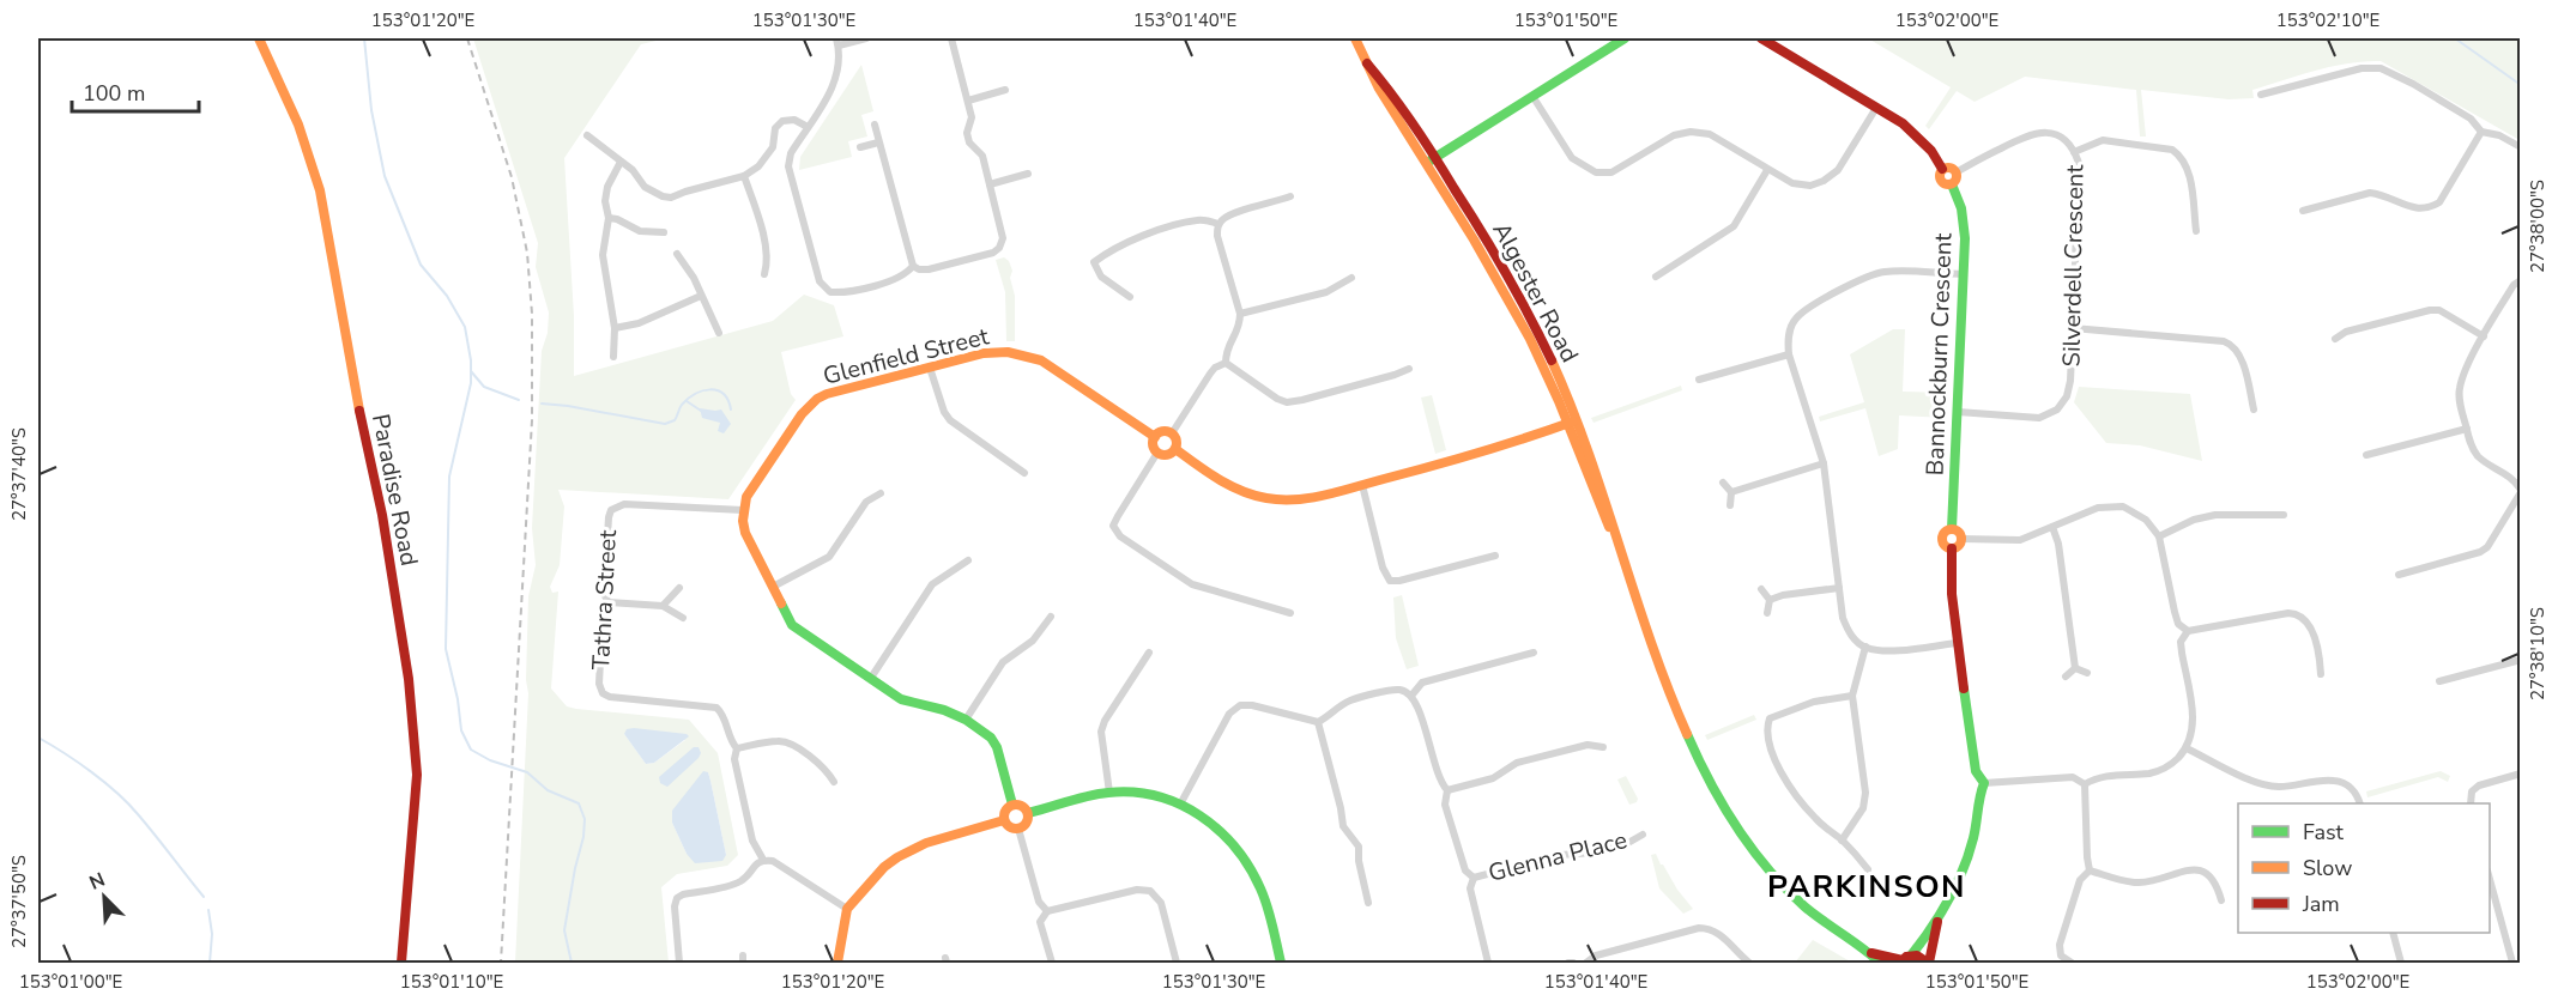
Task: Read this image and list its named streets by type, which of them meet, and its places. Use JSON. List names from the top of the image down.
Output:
{
  "streets": {
    "street": [
      "Silverdell Crescent",
      "Algester Road",
      "Bannockburn Crescent",
      "Glenfield Street",
      "Paradise Road",
      "Tathra Street",
      "Glenna Place"
    ]
  },
  "crossings": [
    ["Silverdell Crescent", "Bannockburn Crescent"],
    ["Glenfield Street", "Tathra Street"]
  ],
  "districts": ["PARKINSON"],
  "legend": ["Fast", "Slow", "Jam"],
  "scale_bar": "100 m",
  "north": "top left",
  "coordinates": [
    "153°01'20\"E",
    "153°01'30\"E",
    "153°01'40\"E",
    "153°01'50\"E",
    "153°02'00\"E",
    "153°02'10\"E",
    "27°38'00\"S",
    "27°37'40\"S",
    "27°38'10\"S",
    "27°37'50\"S",
    "153°01'00\"E",
    "153°01'10\"E"
  ]
}
